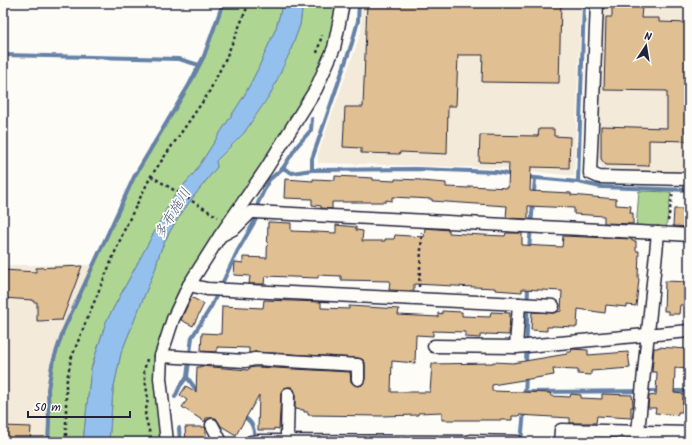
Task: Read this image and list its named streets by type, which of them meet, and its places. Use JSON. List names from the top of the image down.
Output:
{
  "water": ["多布施川"],
  "scale_bar": "50 m",
  "north": "top"
}
